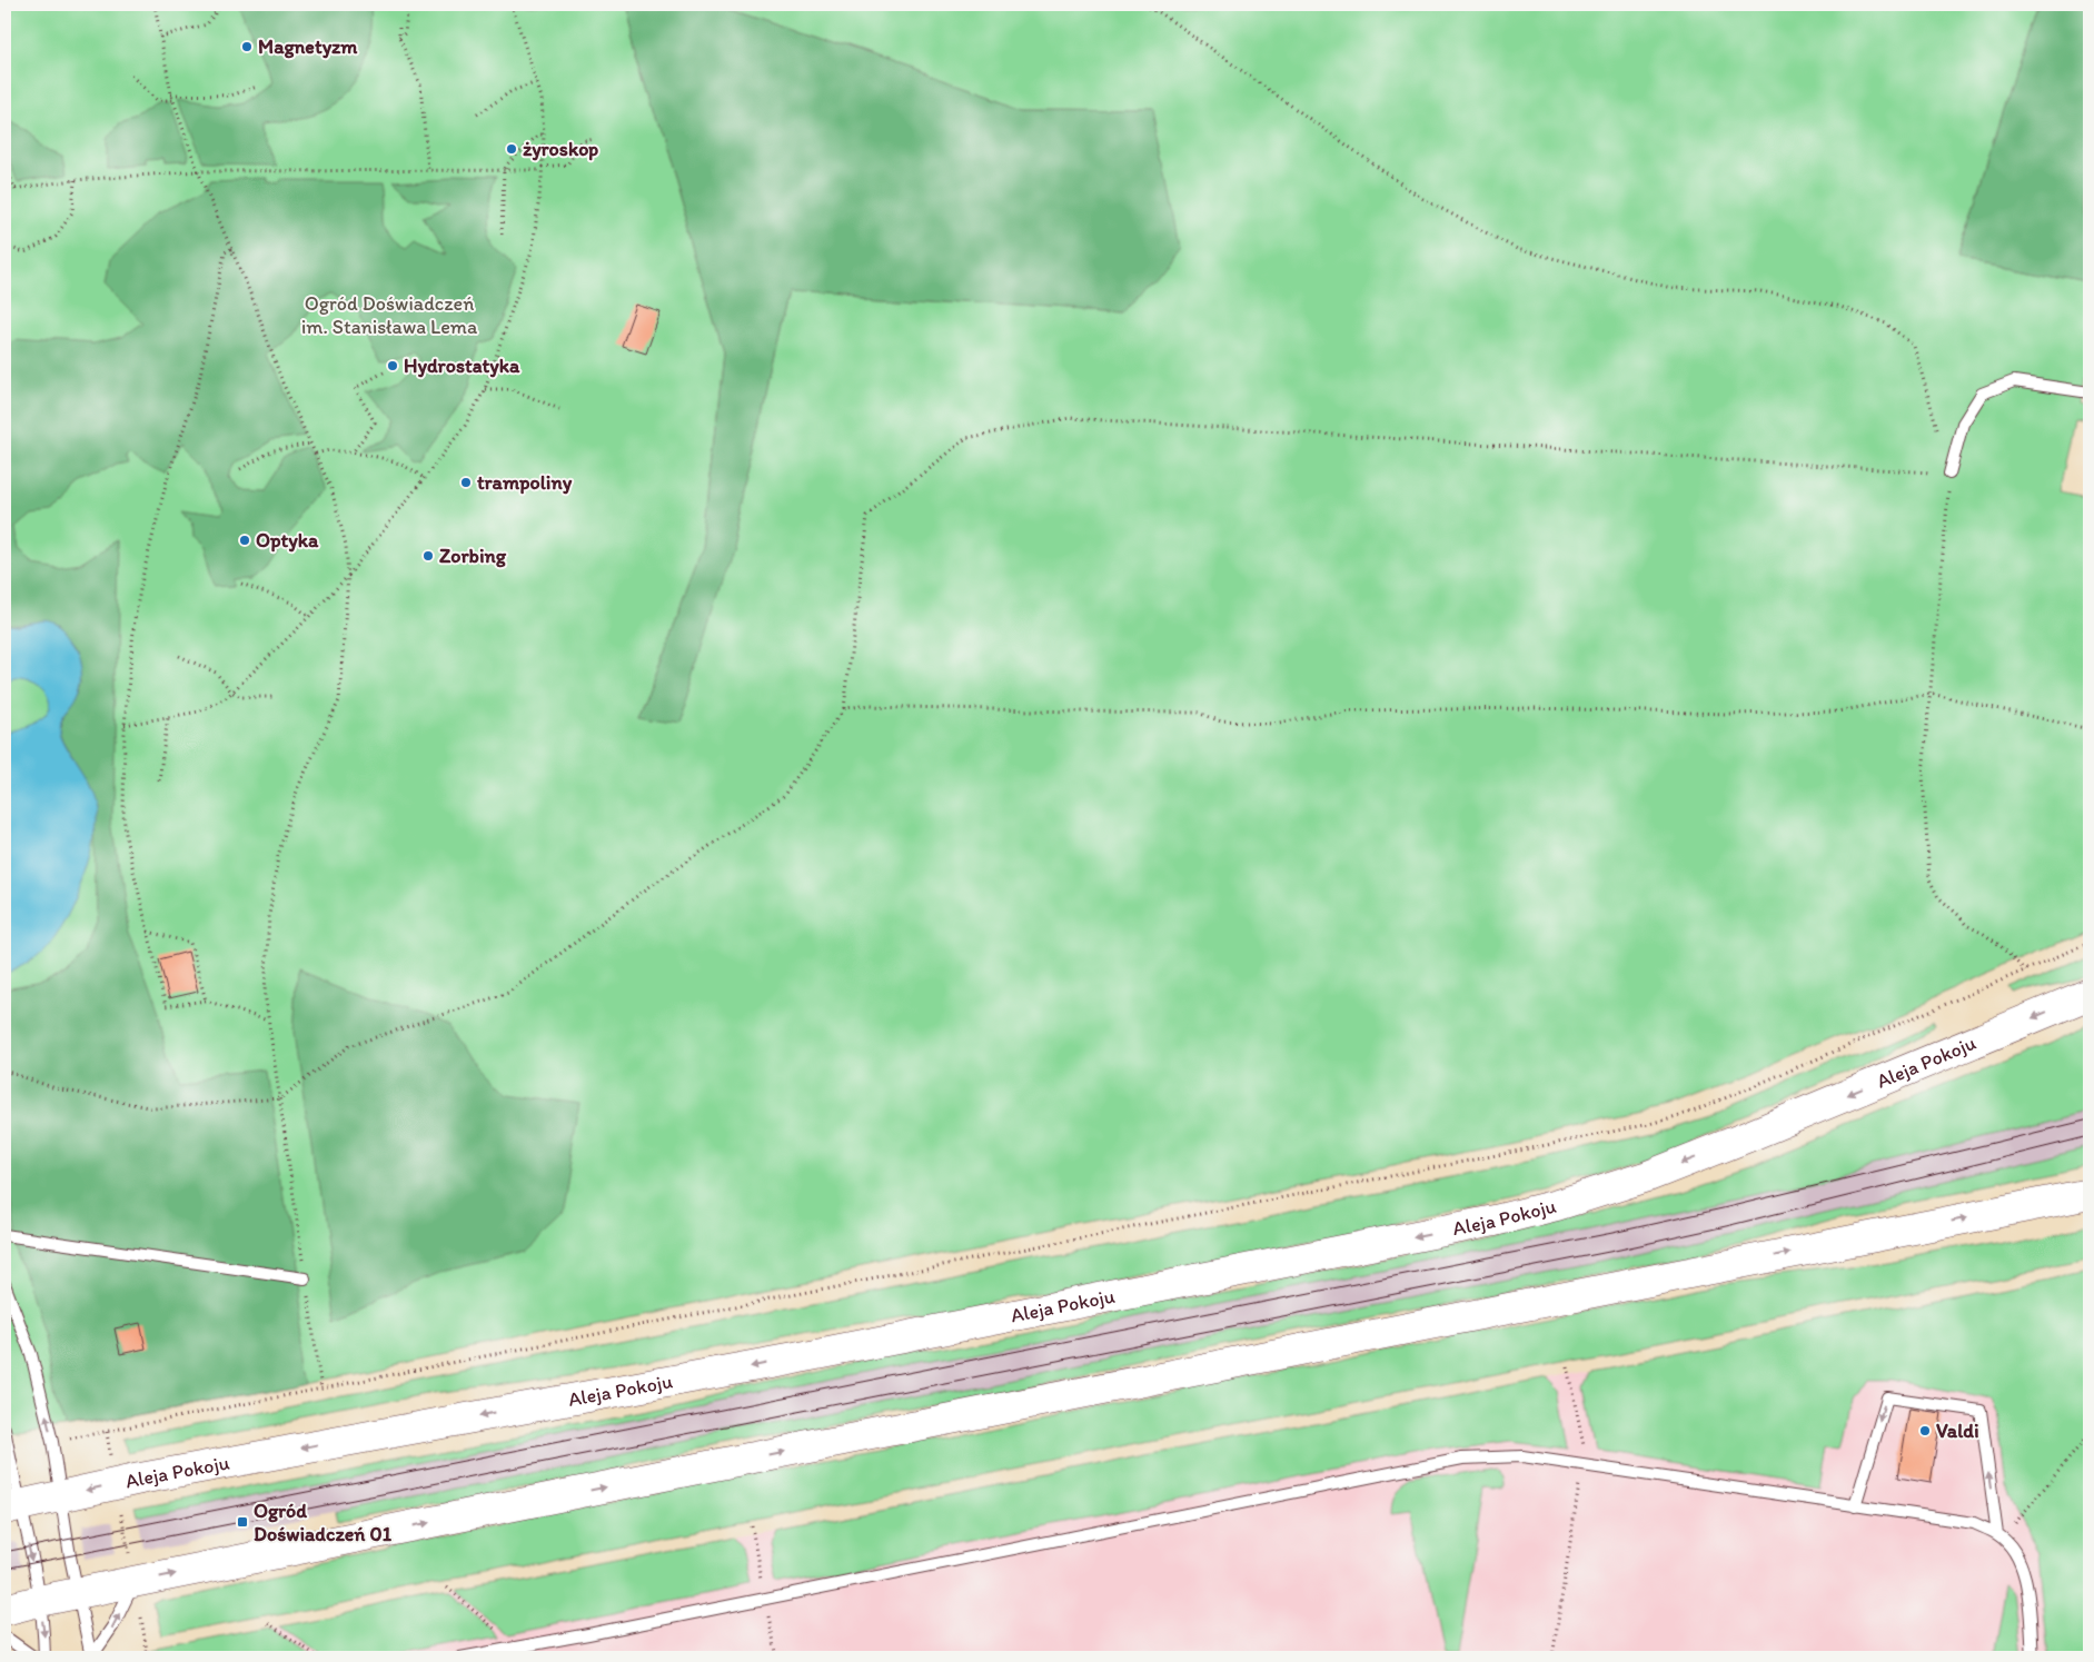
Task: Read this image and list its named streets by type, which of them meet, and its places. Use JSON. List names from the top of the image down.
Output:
{
  "streets": {
    "main road": ["Aleja Pokoju"]
  },
  "parks": ["Ogród Doświadczeń im. Stanisława Lema"],
  "places": {
    "other": [
      "Magnetyzm",
      "żyroskop",
      "Hydrostatyka",
      "trampoliny",
      "Optyka",
      "Zorbing",
      "Valdi"
    ],
    "transit": ["Ogród Doświadczeń 01"]
  }
}
